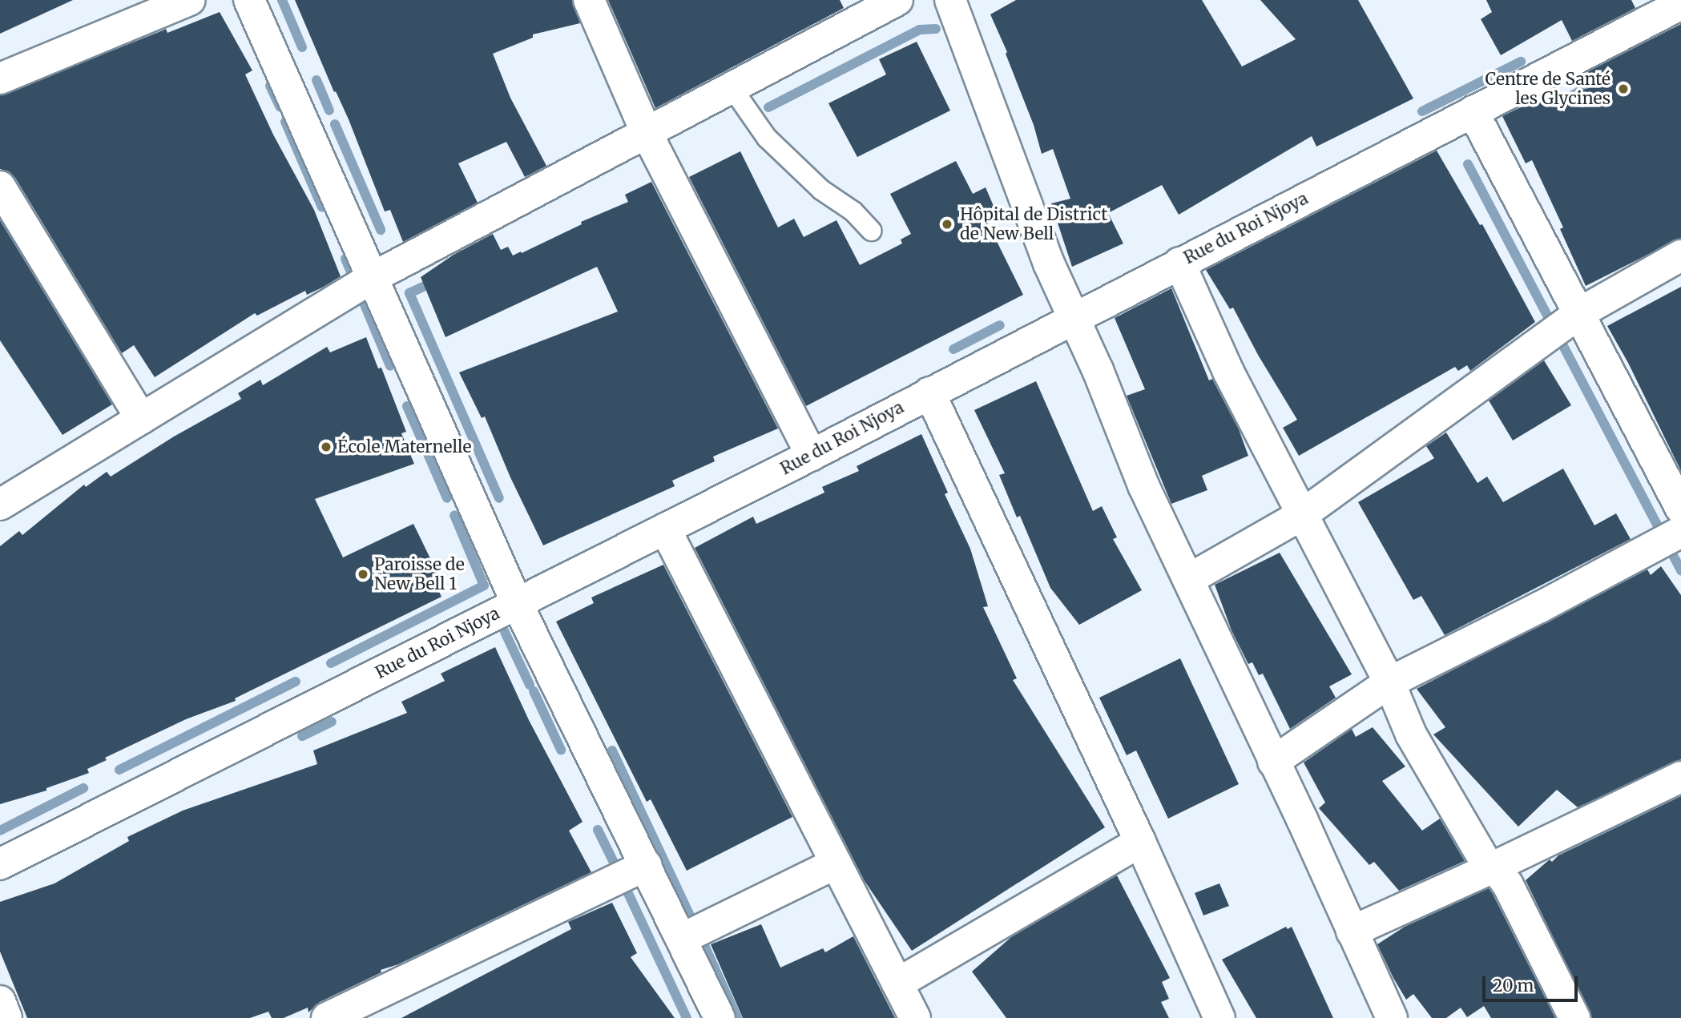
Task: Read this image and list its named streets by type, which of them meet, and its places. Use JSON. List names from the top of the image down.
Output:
{
  "streets": {
    "street": ["Rue du Roi Njoya"]
  },
  "places": [
    "Centre de Santé les Glycines",
    "Hôpital de District de New Bell",
    "École Maternelle",
    "Paroisse de New Bell 1"
  ],
  "scale_bar": "20 m"
}
